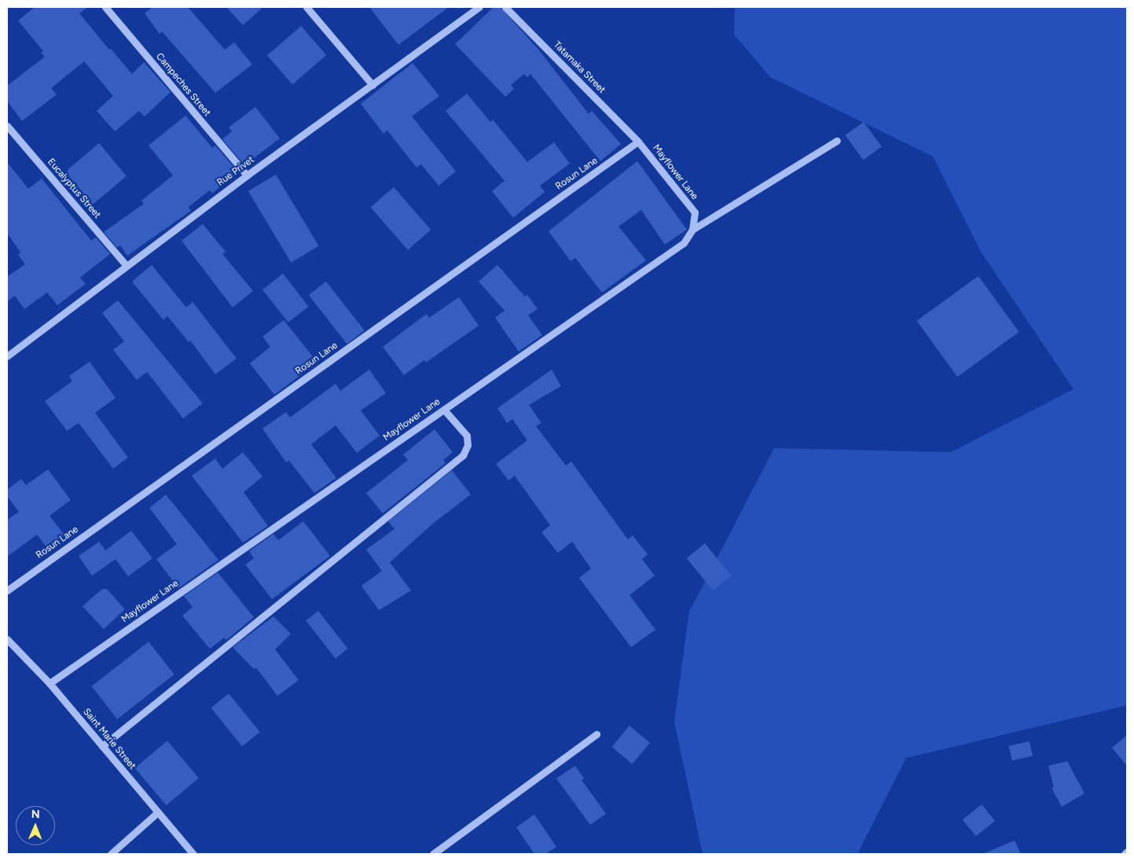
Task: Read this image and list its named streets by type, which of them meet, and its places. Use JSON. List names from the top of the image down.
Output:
{
  "streets": {
    "street": [
      "Tatamaka Street",
      "Campeches Street",
      "Rue Privet",
      "Mayflower Lane",
      "Rosun Lane",
      "Eucalyptus Street",
      "Saint Marie Street"
    ]
  },
  "crossings": [
    ["Tatamaka Street", "Mayflower Lane"],
    ["Tatamaka Street", "Rosun Lane"],
    ["Campeches Street", "Rue Privet"],
    ["Rue Privet", "Eucalyptus Street"],
    ["Mayflower Lane", "Rosun Lane"],
    ["Mayflower Lane", "Saint Marie Street"]
  ],
  "north": "top"
}
